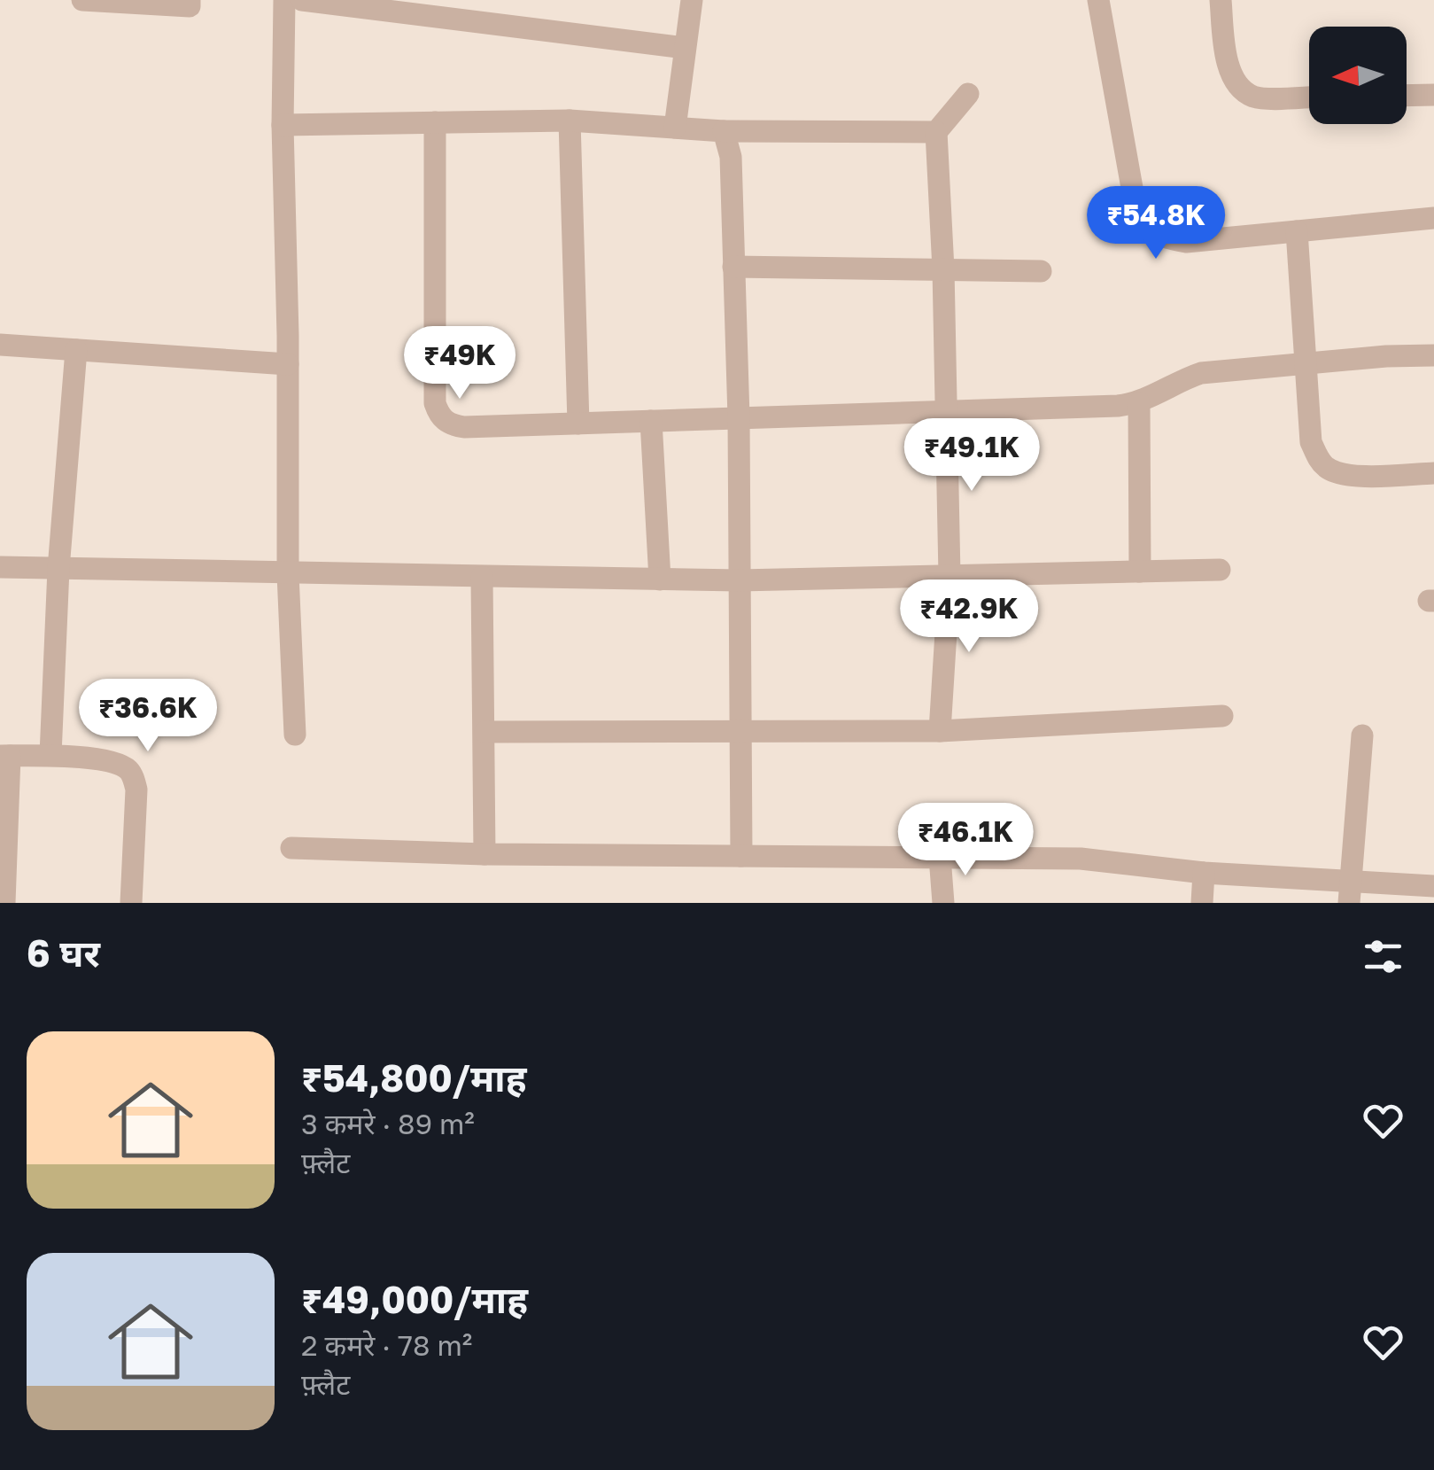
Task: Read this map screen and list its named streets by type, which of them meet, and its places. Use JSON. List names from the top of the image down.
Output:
{
  "north": "left",
  "page": {
    "price": [
      "₹54.8K",
      "₹49K",
      "₹49.1K",
      "₹42.9K",
      "₹36.6K",
      "₹46.1K"
    ],
    "heading": "6 घर",
    "list": [
      {
        "name": "₹54,800/माह",
        "note": "3 कमरे · 89 m² · फ़्लैट"
      },
      {
        "name": "₹49,000/माह",
        "note": "2 कमरे · 78 m² · फ़्लैट"
      }
    ]
  }
}
